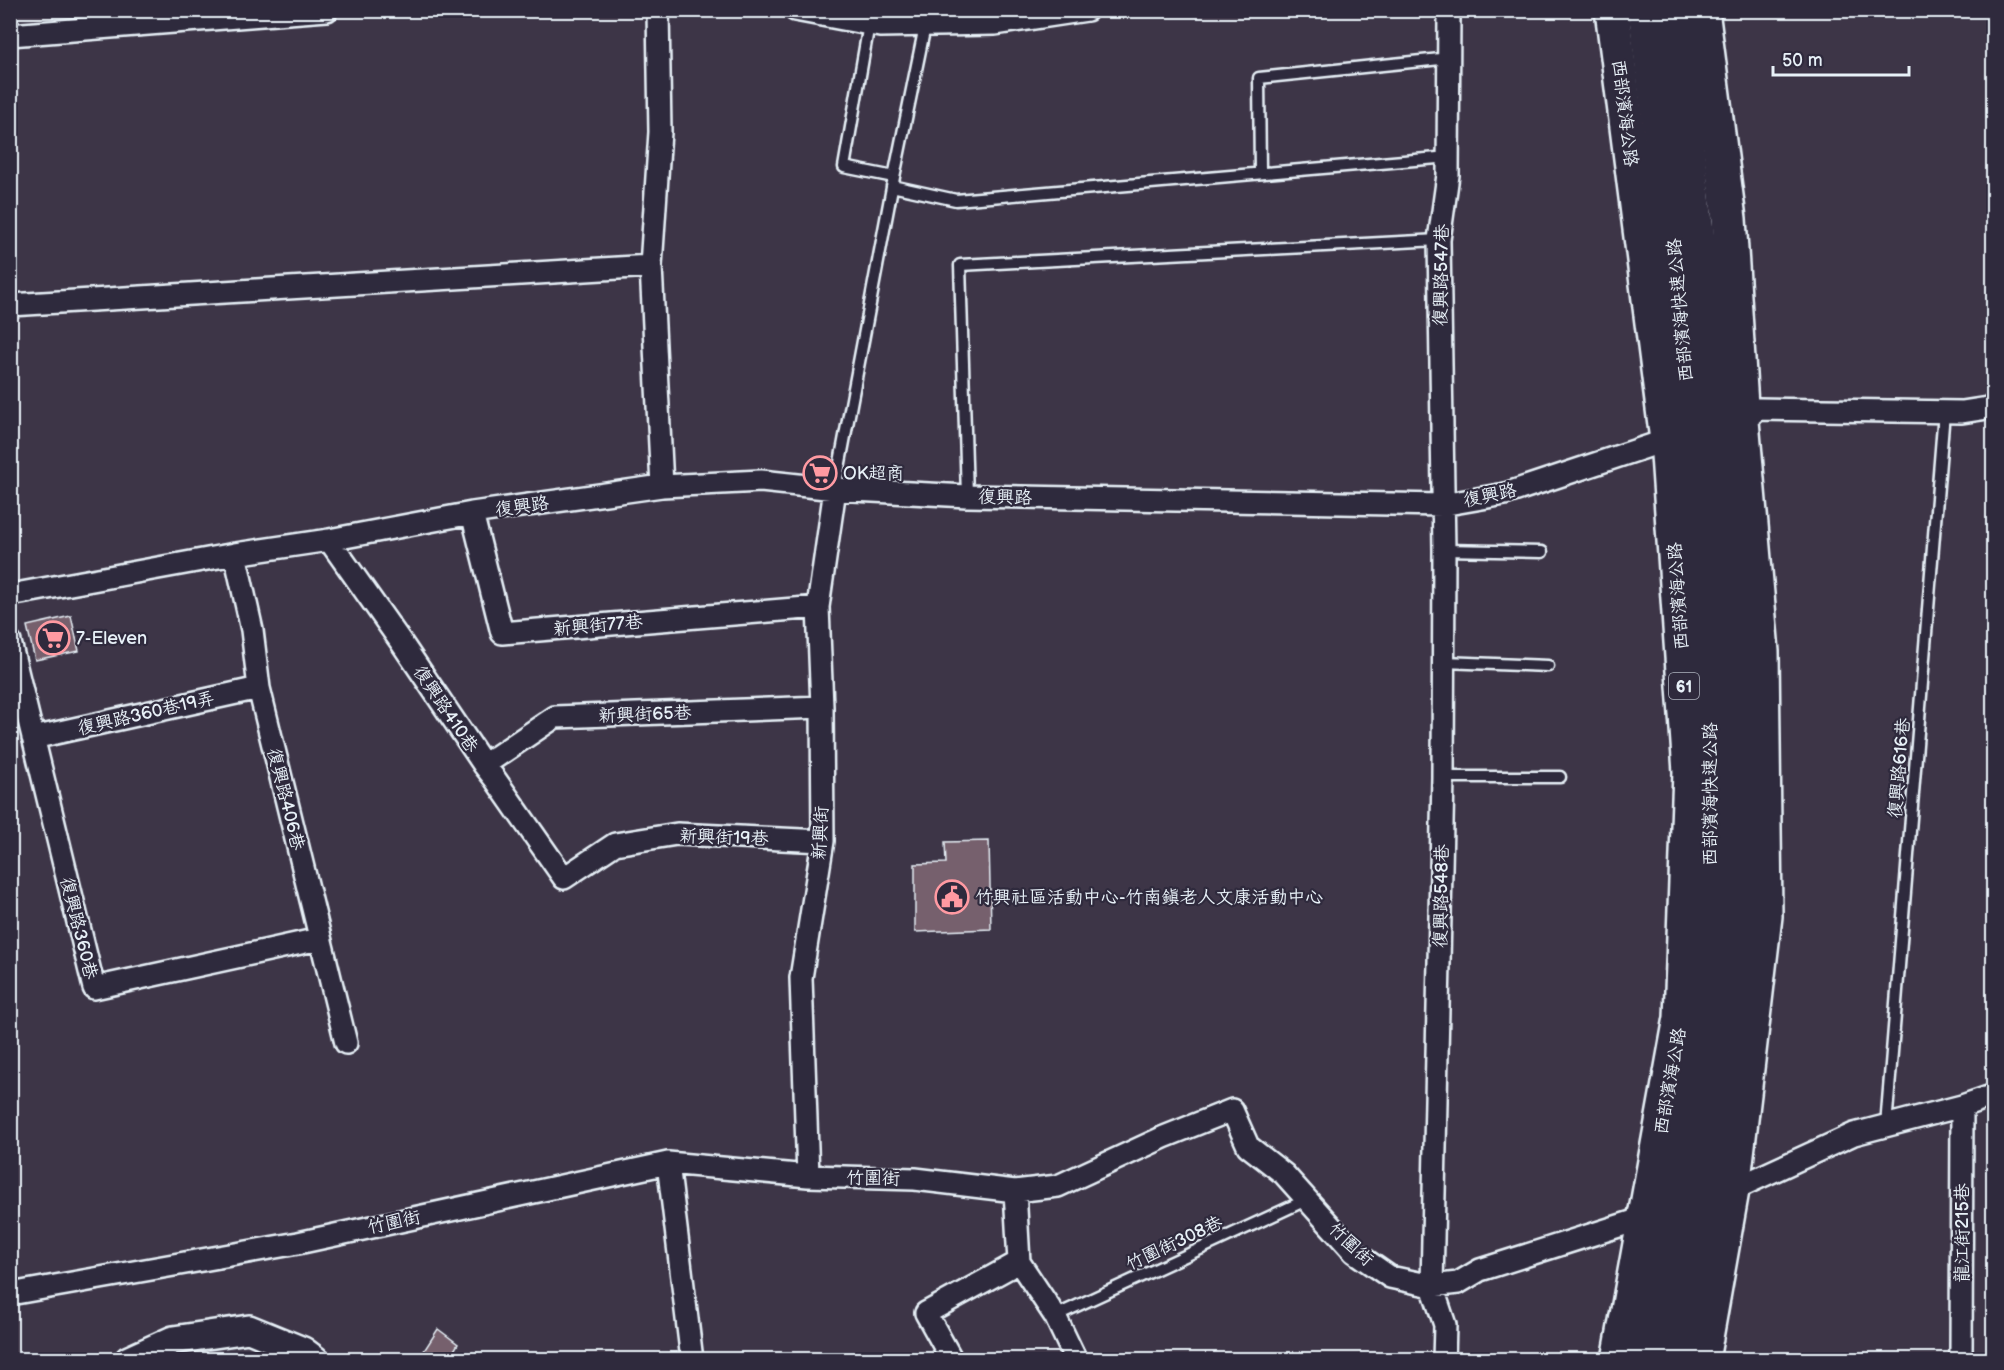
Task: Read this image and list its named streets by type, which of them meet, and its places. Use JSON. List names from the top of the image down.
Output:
{
  "streets": {
    "main road": ["西部濱海公路", "西部濱海快速公路", "61"],
    "street": [
      "復興路547巷",
      "復興路",
      "新興街77巷",
      "復興路410巷",
      "復興路360巷19弄",
      "新興街65巷",
      "復興路406巷",
      "新興街",
      "新興街19巷",
      "復興路548巷",
      "復興路360巷",
      "竹圍街",
      "龍江街215巷"
    ],
    "lane": ["復興路616巷", "竹圍街308巷"]
  },
  "crossings": [
    ["西部濱海公路", "西部濱海快速公路"],
    ["西部濱海公路", "復興路"],
    ["西部濱海公路", "竹圍街"],
    ["復興路547巷", "復興路"],
    ["復興路547巷", "復興路548巷"],
    ["西部濱海快速公路", "復興路"],
    ["復興路", "新興街77巷"],
    ["復興路", "復興路410巷"],
    ["復興路", "復興路616巷"],
    ["復興路", "復興路406巷"],
    ["復興路", "新興街"],
    ["復興路", "復興路548巷"],
    ["新興街77巷", "新興街"],
    ["復興路410巷", "新興街65巷"],
    ["復興路410巷", "新興街19巷"],
    ["復興路360巷19弄", "復興路406巷"],
    ["復興路360巷19弄", "復興路360巷"],
    ["新興街65巷", "新興街"],
    ["復興路406巷", "復興路360巷"],
    ["新興街", "新興街19巷"],
    ["新興街", "竹圍街"],
    ["復興路548巷", "竹圍街"],
    ["竹圍街", "竹圍街308巷"]
  ],
  "places": {
    "supermarket": ["OK超商", "7-Eleven"],
    "public building": ["竹興社區活動中心-竹南鎮老人文康活動中心"]
  },
  "scale_bar": "50 m"
}
